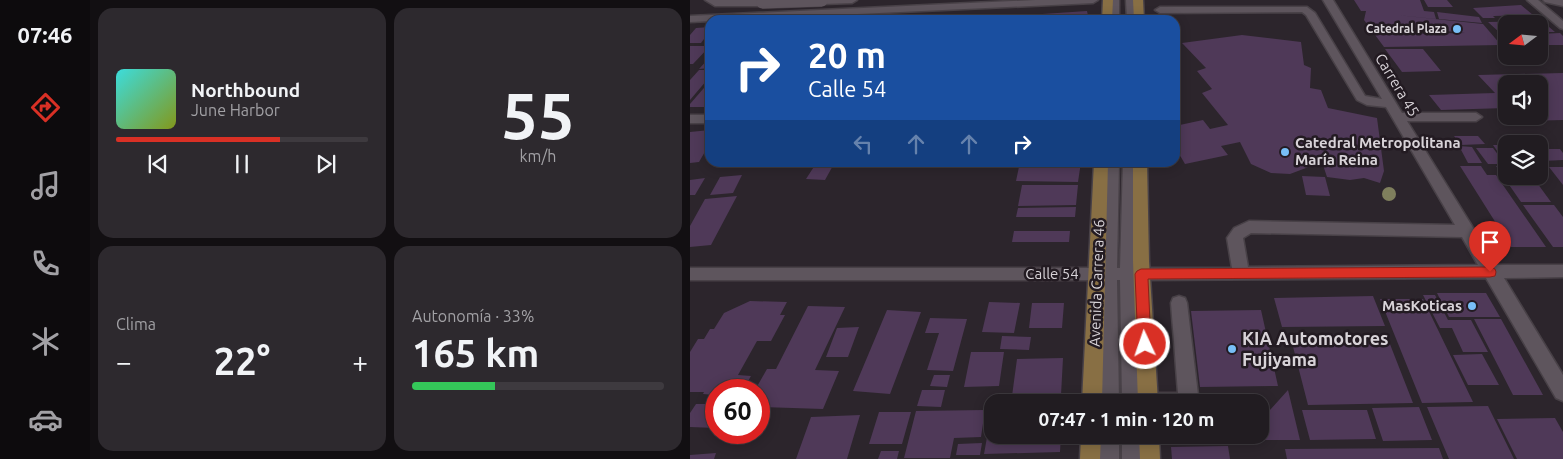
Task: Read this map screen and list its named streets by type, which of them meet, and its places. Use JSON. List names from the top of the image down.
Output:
{
  "streets": {
    "main road": ["Avenida Carrera 46"],
    "street": ["Carrera 45", "Calle 54"]
  },
  "crossings": [
    ["Carrera 45", "Calle 54"],
    ["Calle 54", "Avenida Carrera 46"]
  ],
  "places": [
    "Catedral Plaza",
    "Catedral Metropolitana María Reina",
    "MasKoticas",
    "KIA Automotores Fujiyama"
  ],
  "north": "left",
  "page": {
    "tabs": "07:46",
    "tile": [
      ["55", "km/h"],
      "Clima",
      ["Autonomía · 33%", "165 km"]
    ],
    "turn": ["20 m", "Calle 54"],
    "song": ["Northbound", "June Harbor"],
    "heat": ["−", "22°", "+"],
    "limit": "60",
    "trip": "07:47 · 1 min · 120 m"
  }
}
